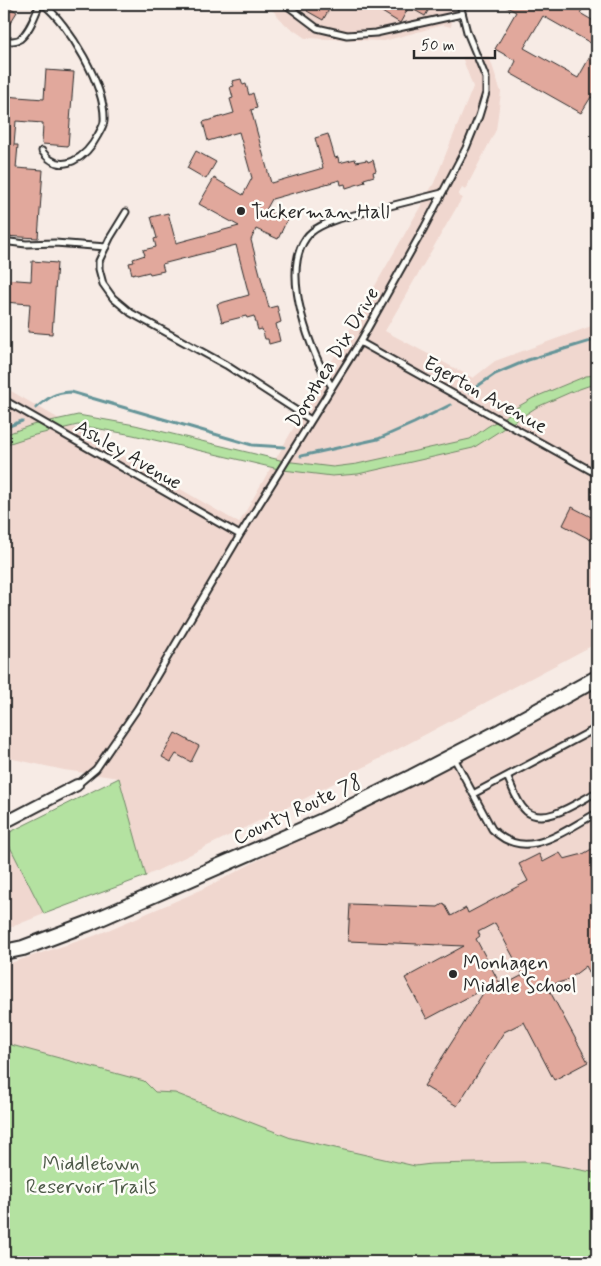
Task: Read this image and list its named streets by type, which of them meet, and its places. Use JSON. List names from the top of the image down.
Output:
{
  "streets": {
    "street": ["County Route 78"],
    "lane": ["Dorothea Dix Drive", "Egerton Avenue", "Ashley Avenue"]
  },
  "crossings": [
    ["Dorothea Dix Drive", "Egerton Avenue"],
    ["Dorothea Dix Drive", "Ashley Avenue"]
  ],
  "parks": ["Middletown Reservoir Trails"],
  "places": ["Tuckerman Hall", "Monhagen Middle School"],
  "scale_bar": "50 m"
}
